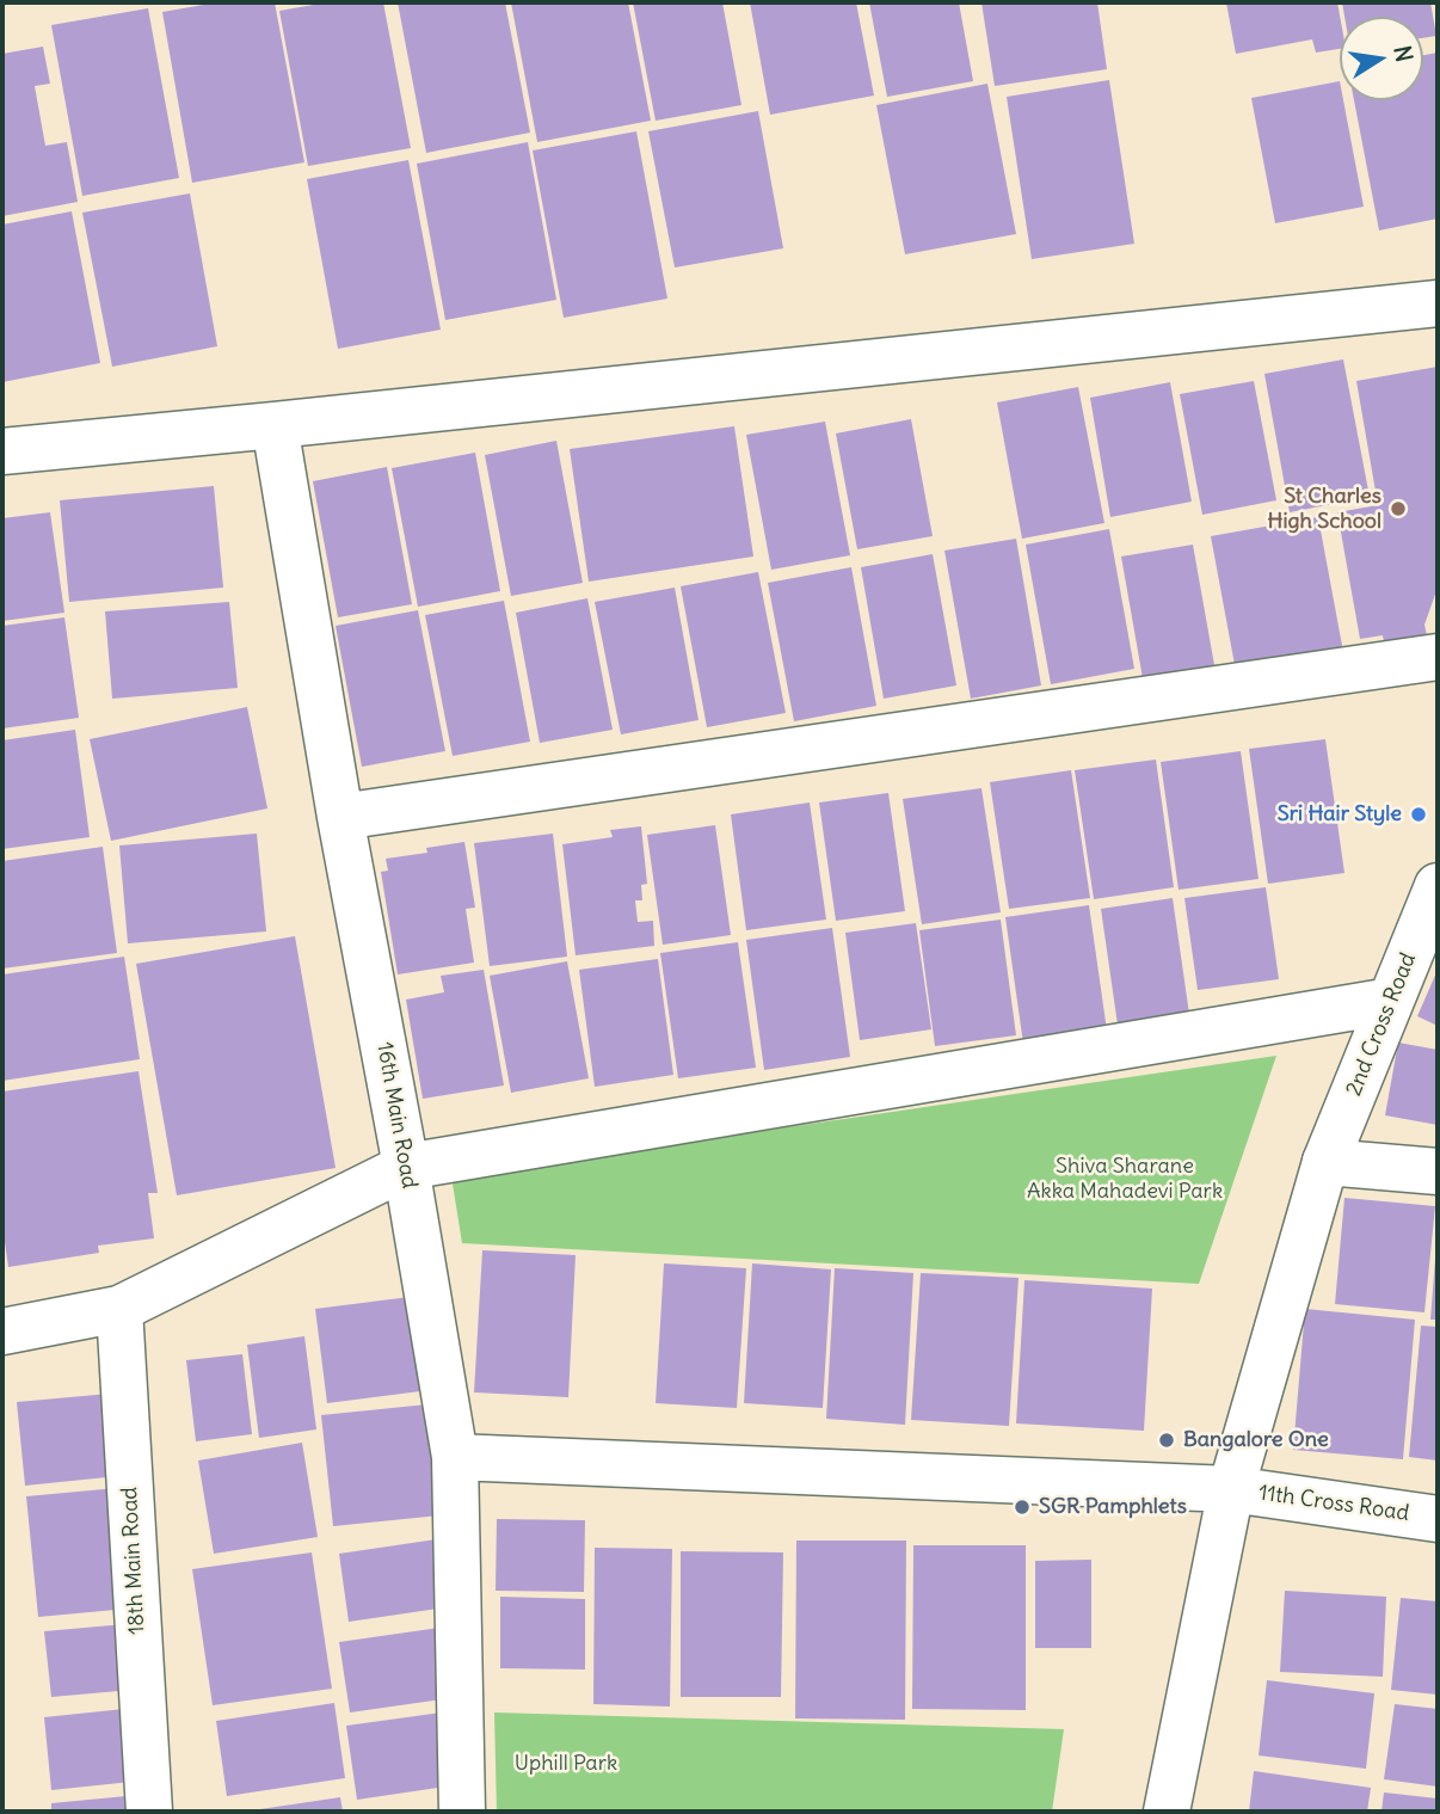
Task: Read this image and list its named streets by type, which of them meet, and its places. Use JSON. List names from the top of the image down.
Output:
{
  "streets": {
    "street": [
      "2nd Cross Road",
      "16th Main Road",
      "11th Cross Road",
      "18th Main Road"
    ]
  },
  "crossings": [
    ["2nd Cross Road", "11th Cross Road"],
    ["16th Main Road", "11th Cross Road"]
  ],
  "parks": ["Shiva Sharane Akka Mahadevi Park", "Uphill Park"],
  "places": [
    "St Charles High School",
    "Sri Hair Style",
    "Bangalore One",
    "SGR Pamphlets"
  ],
  "north": "right"
}
